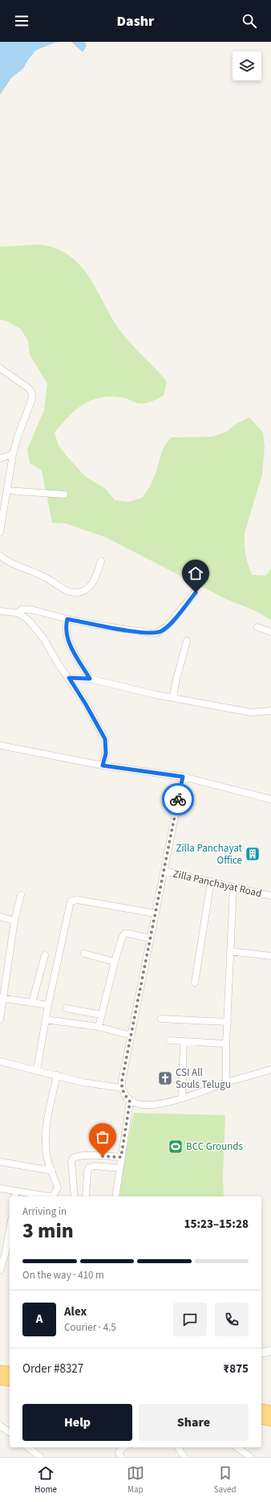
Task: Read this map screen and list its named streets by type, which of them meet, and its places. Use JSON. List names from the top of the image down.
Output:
{
  "streets": {
    "street": ["Zilla Panchayat Road"]
  },
  "places": {
    "building": ["Zilla Panchayat Office"],
    "church": ["CSI All Souls Telugu"],
    "sports": ["BCC Grounds"]
  },
  "page": {
    "header": "Dashr",
    "heading": ["3 min", "Arriving in", "15:23–15:28"],
    "panel": [
      "Alex",
      "Courier · 4.5",
      "Order #8327",
      "₹875"
    ],
    "bar": "On the way · 410 m",
    "round": "A",
    "buttons": ["Help", "Share"],
    "tabs": ["Home", "Map", "Saved"]
  }
}
